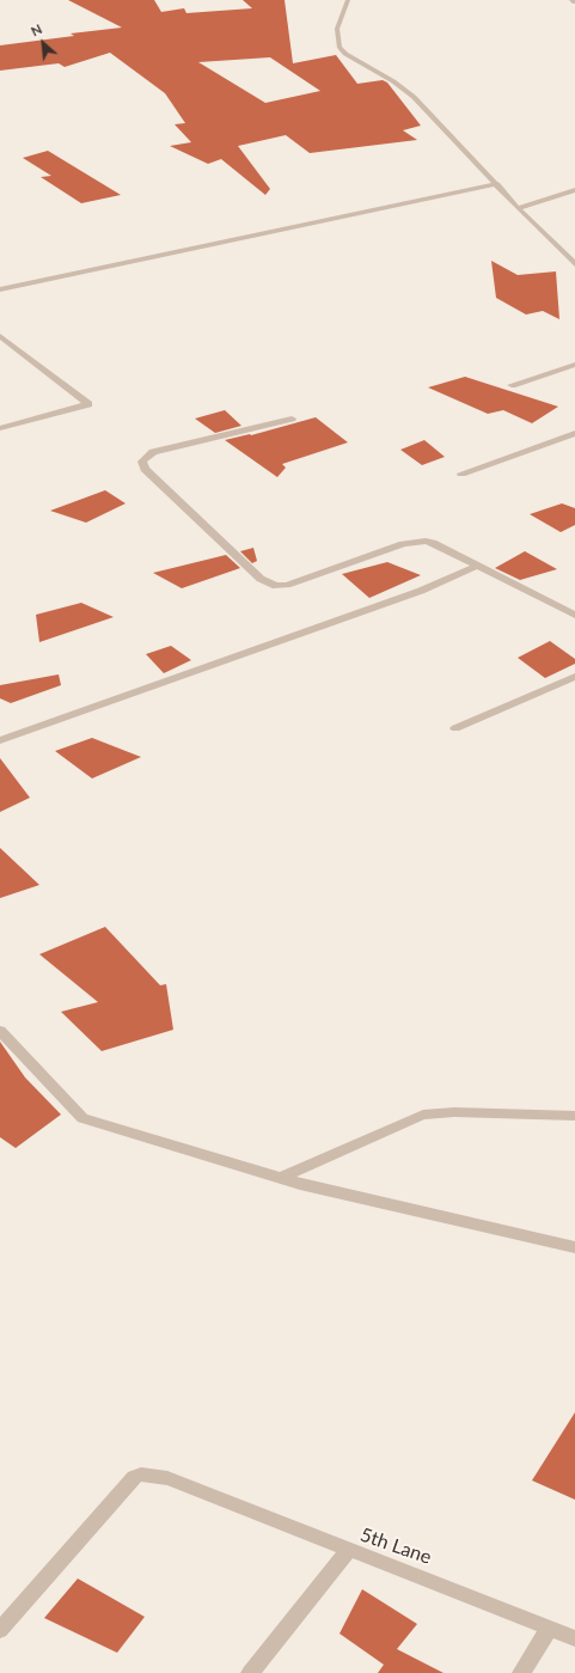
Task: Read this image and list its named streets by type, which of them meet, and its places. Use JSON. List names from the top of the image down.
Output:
{
  "streets": {
    "street": ["5th Lane"]
  },
  "north": "top left"
}
